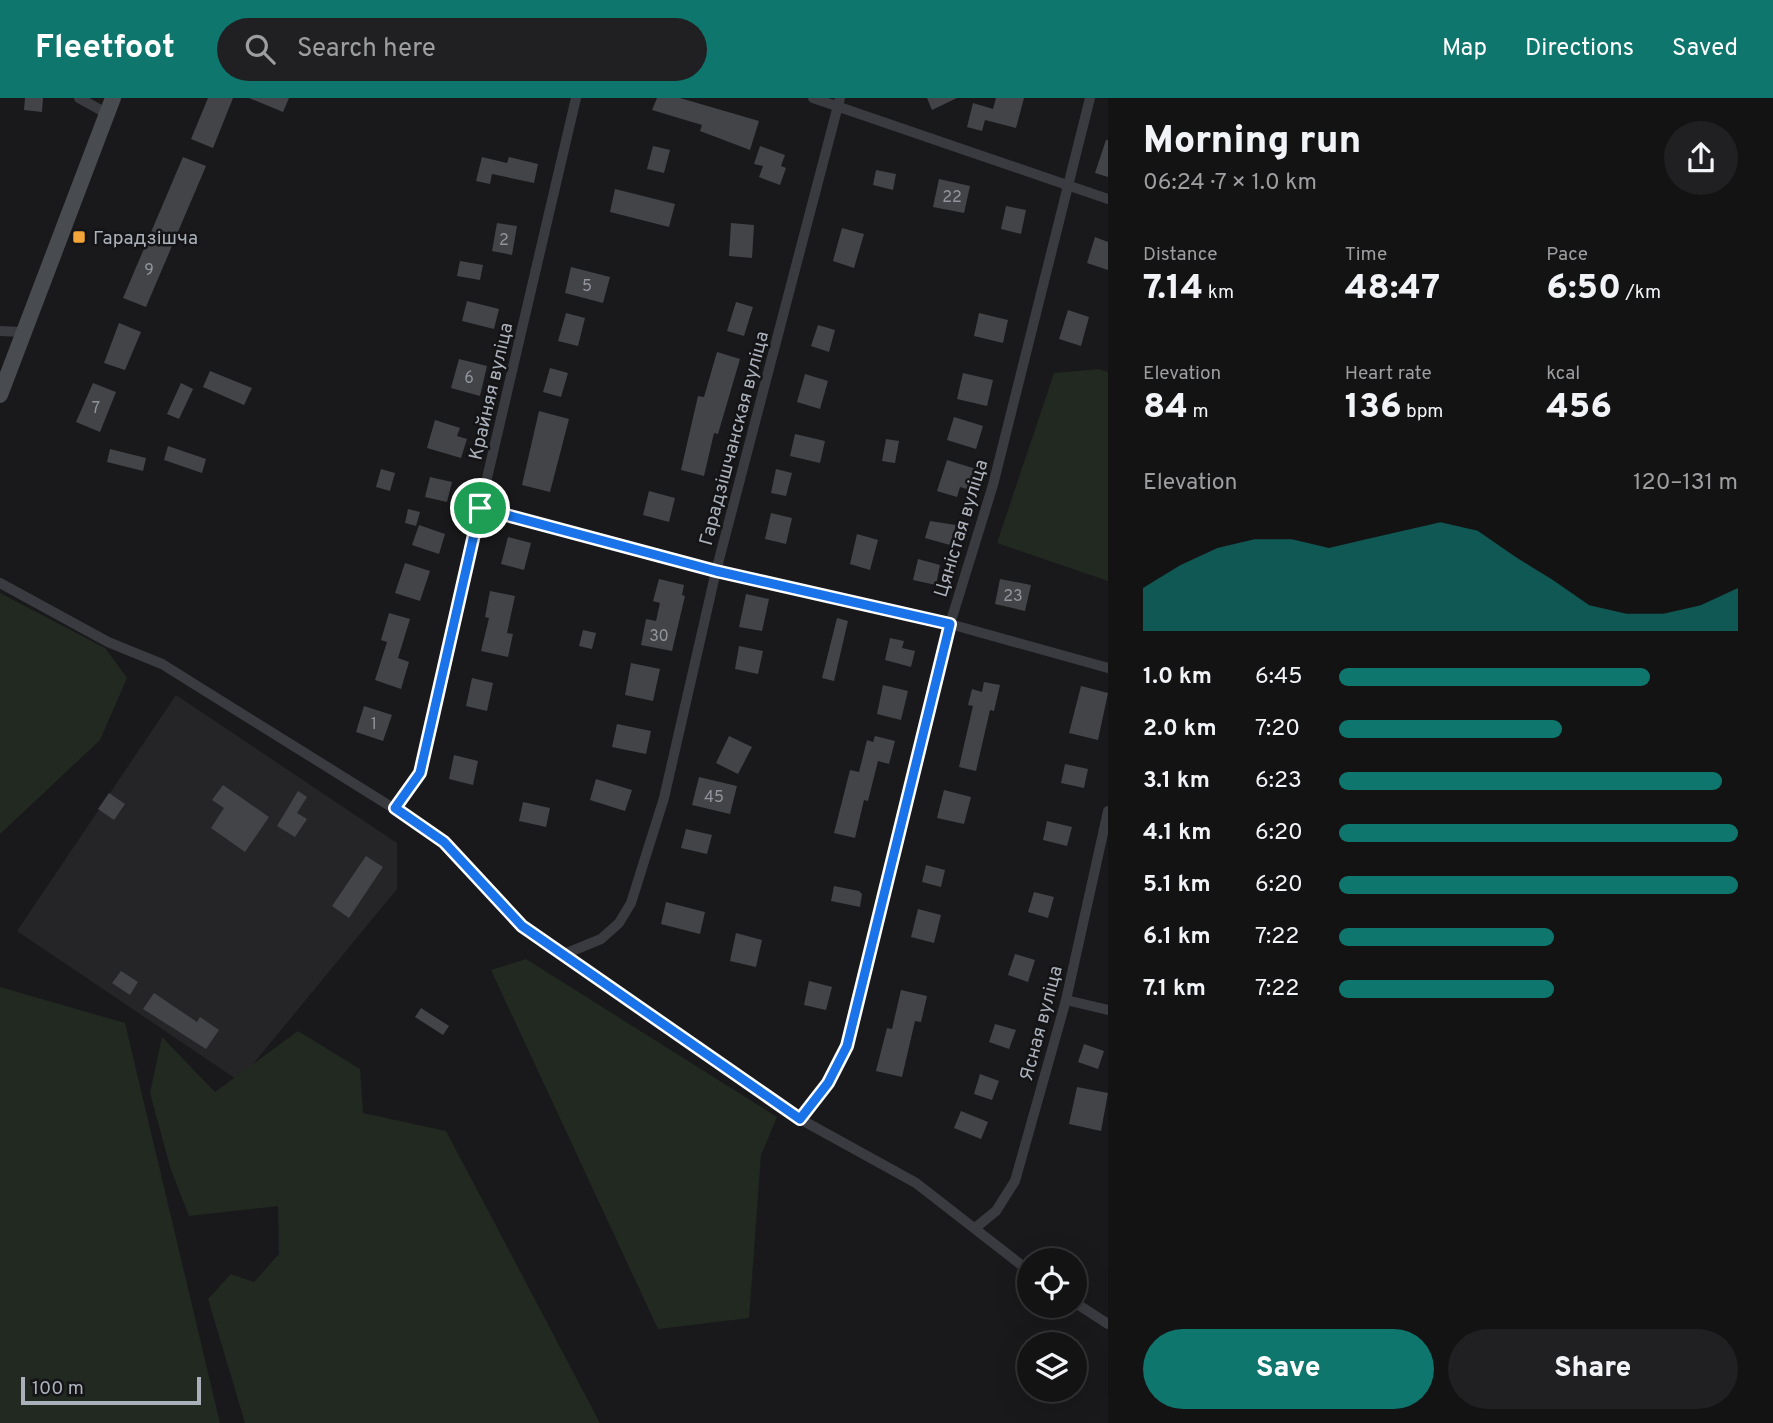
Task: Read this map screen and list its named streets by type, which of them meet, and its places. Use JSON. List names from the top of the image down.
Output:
{
  "streets": {
    "street": [
      "Крайняя вуліца",
      "Гарадзішчанская вуліца",
      "Цяністая вуліца",
      "Ясная вуліца"
    ]
  },
  "places": {
    "transit": ["Гарадзішча"]
  },
  "house_numbers": [
    "22",
    "2",
    "9",
    "5",
    "6",
    "7",
    "23",
    "30",
    "1",
    "45"
  ],
  "scale_bar": "100 m",
  "page": {
    "header": "Fleetfoot",
    "search": "Search here",
    "nav": ["Map", "Directions", "Saved"],
    "heading": ["Morning run", "06:24 · 7 × 1.0 km"],
    "stats": [
      ["Distance", "7.14 km"],
      ["Time", "48:47"],
      ["Pace", "6:50 /km"],
      ["Elevation", "84 m"],
      ["Heart rate", "136 bpm"],
      ["kcal", "456"]
    ],
    "chart": ["Elevation", "120–131 m"],
    "list": [
      {
        "name": "1.0 km",
        "note": "6:45"
      },
      {
        "name": "2.0 km",
        "note": "7:20"
      },
      {
        "name": "3.1 km",
        "note": "6:23"
      },
      {
        "name": "4.1 km",
        "note": "6:20"
      },
      {
        "name": "5.1 km",
        "note": "6:20"
      },
      {
        "name": "6.1 km",
        "note": "7:22"
      },
      {
        "name": "7.1 km",
        "note": "7:22"
      }
    ],
    "buttons": ["Save", "Share"],
    "scale": "100 m"
  }
}
